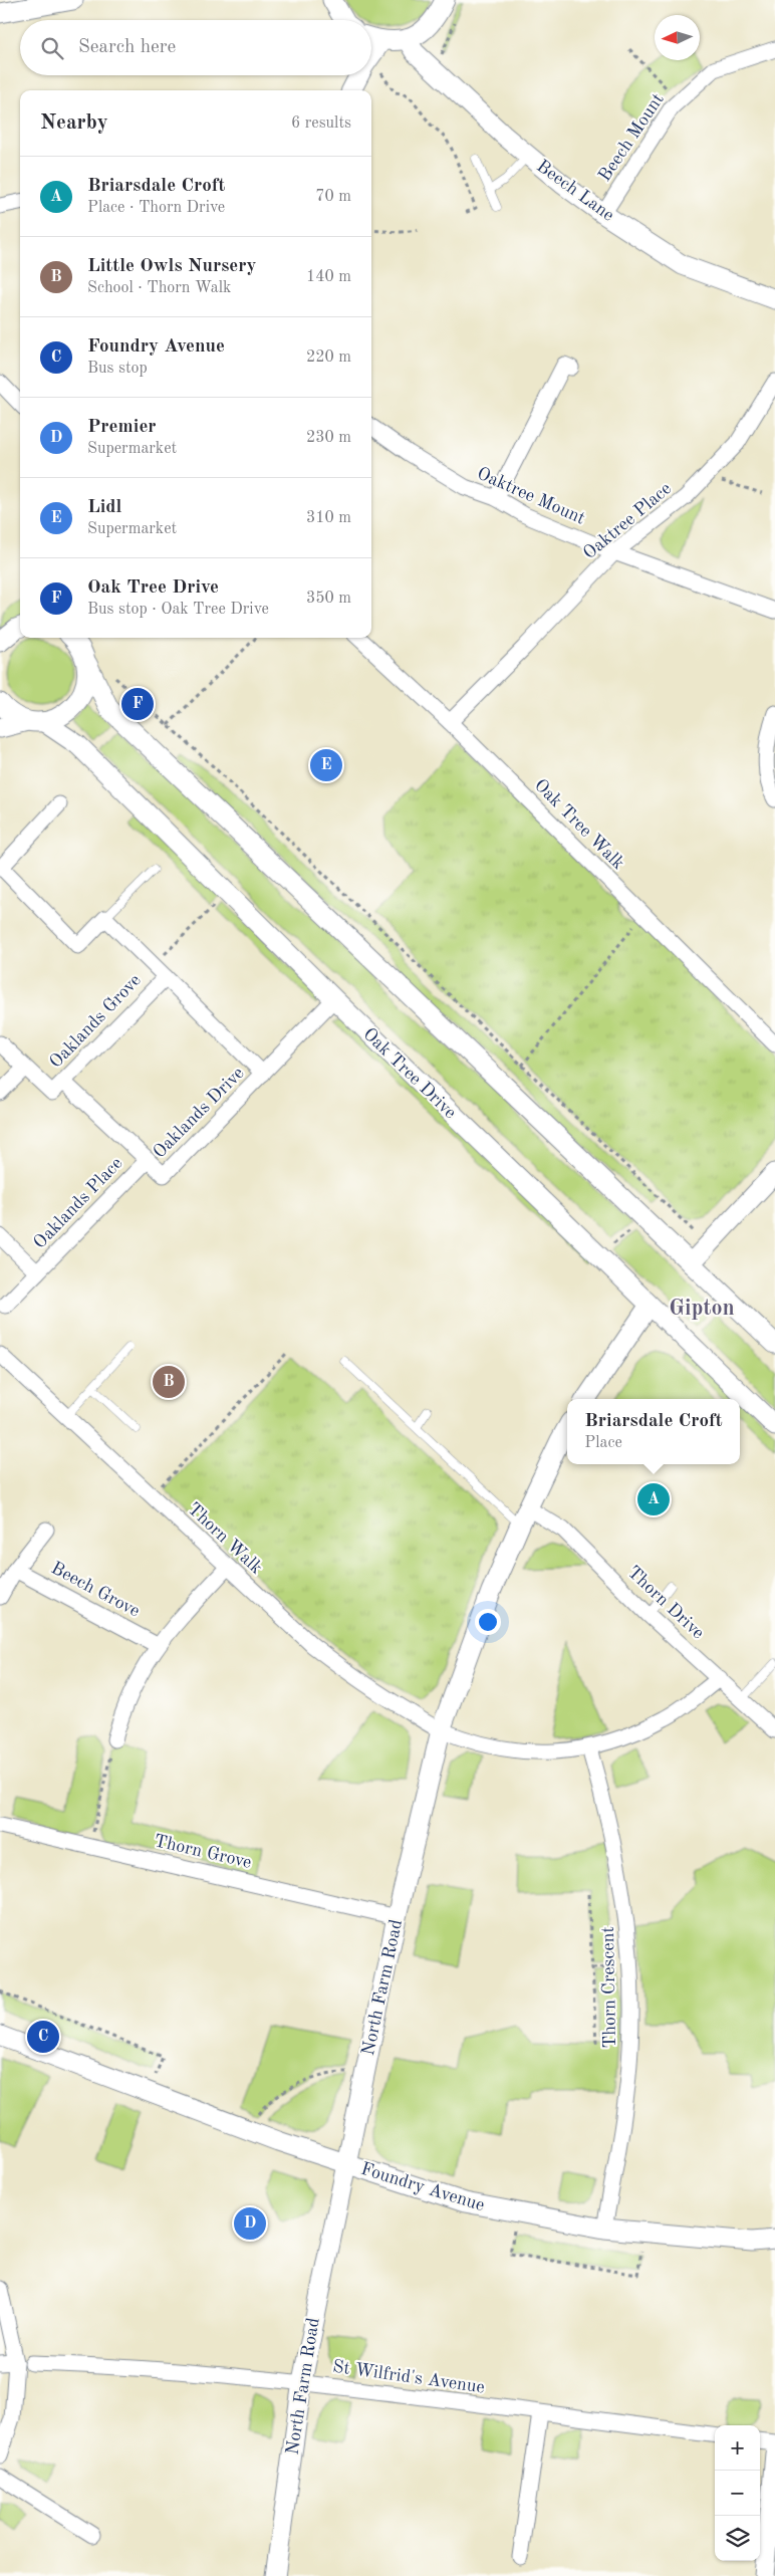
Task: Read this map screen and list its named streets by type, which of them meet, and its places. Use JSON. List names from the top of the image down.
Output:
{
  "streets": {
    "street": [
      "Beech Mount",
      "Beech Lane",
      "Oaktree Mount",
      "Oaktree Place",
      "Oak Tree Walk",
      "Oaklands Grove",
      "Oak Tree Drive",
      "Oaklands Drive",
      "Oaklands Place",
      "Thorn Walk",
      "Beech Grove",
      "Thorn Drive",
      "Thorn Grove",
      "North Farm Road",
      "Thorn Crescent",
      "Foundry Avenue",
      "St Wilfrid's Avenue"
    ]
  },
  "crossings": [
    ["Beech Mount", "Beech Lane"],
    ["Oaktree Mount", "Oaktree Place"],
    ["Oaktree Place", "Oak Tree Walk"],
    ["Oaklands Grove", "Oaklands Drive"],
    ["Oak Tree Drive", "Oaklands Drive"],
    ["Oaklands Drive", "Oaklands Place"],
    ["Thorn Walk", "Thorn Drive"],
    ["Thorn Walk", "North Farm Road"],
    ["Thorn Walk", "Thorn Crescent"],
    ["Thorn Drive", "North Farm Road"],
    ["Thorn Grove", "North Farm Road"],
    ["North Farm Road", "Foundry Avenue"],
    ["North Farm Road", "St Wilfrid's Avenue"],
    ["Thorn Crescent", "Foundry Avenue"]
  ],
  "districts": ["Gipton"],
  "north": "left",
  "page": {
    "search": "Search here",
    "heading": ["Nearby", "6 results"],
    "list": [
      {
        "mark": "A",
        "name": "Briarsdale Croft",
        "note": "Place · Thorn Drive",
        "value": "70 m"
      },
      {
        "mark": "B",
        "name": "Little Owls Nursery",
        "note": "School · Thorn Walk",
        "value": "140 m"
      },
      {
        "mark": "C",
        "name": "Foundry Avenue",
        "note": "Bus stop",
        "value": "220 m"
      },
      {
        "mark": "D",
        "name": "Premier",
        "note": "Supermarket",
        "value": "230 m"
      },
      {
        "mark": "E",
        "name": "Lidl",
        "note": "Supermarket",
        "value": "310 m"
      },
      {
        "mark": "F",
        "name": "Oak Tree Drive",
        "note": "Bus stop · Oak Tree Drive",
        "value": "350 m"
      }
    ],
    "pins": [
      "F",
      "E",
      "B",
      "A",
      "C",
      "D"
    ],
    "popup": ["Briarsdale Croft", "Place"],
    "map_buttons": ["+", "−"]
  }
}
